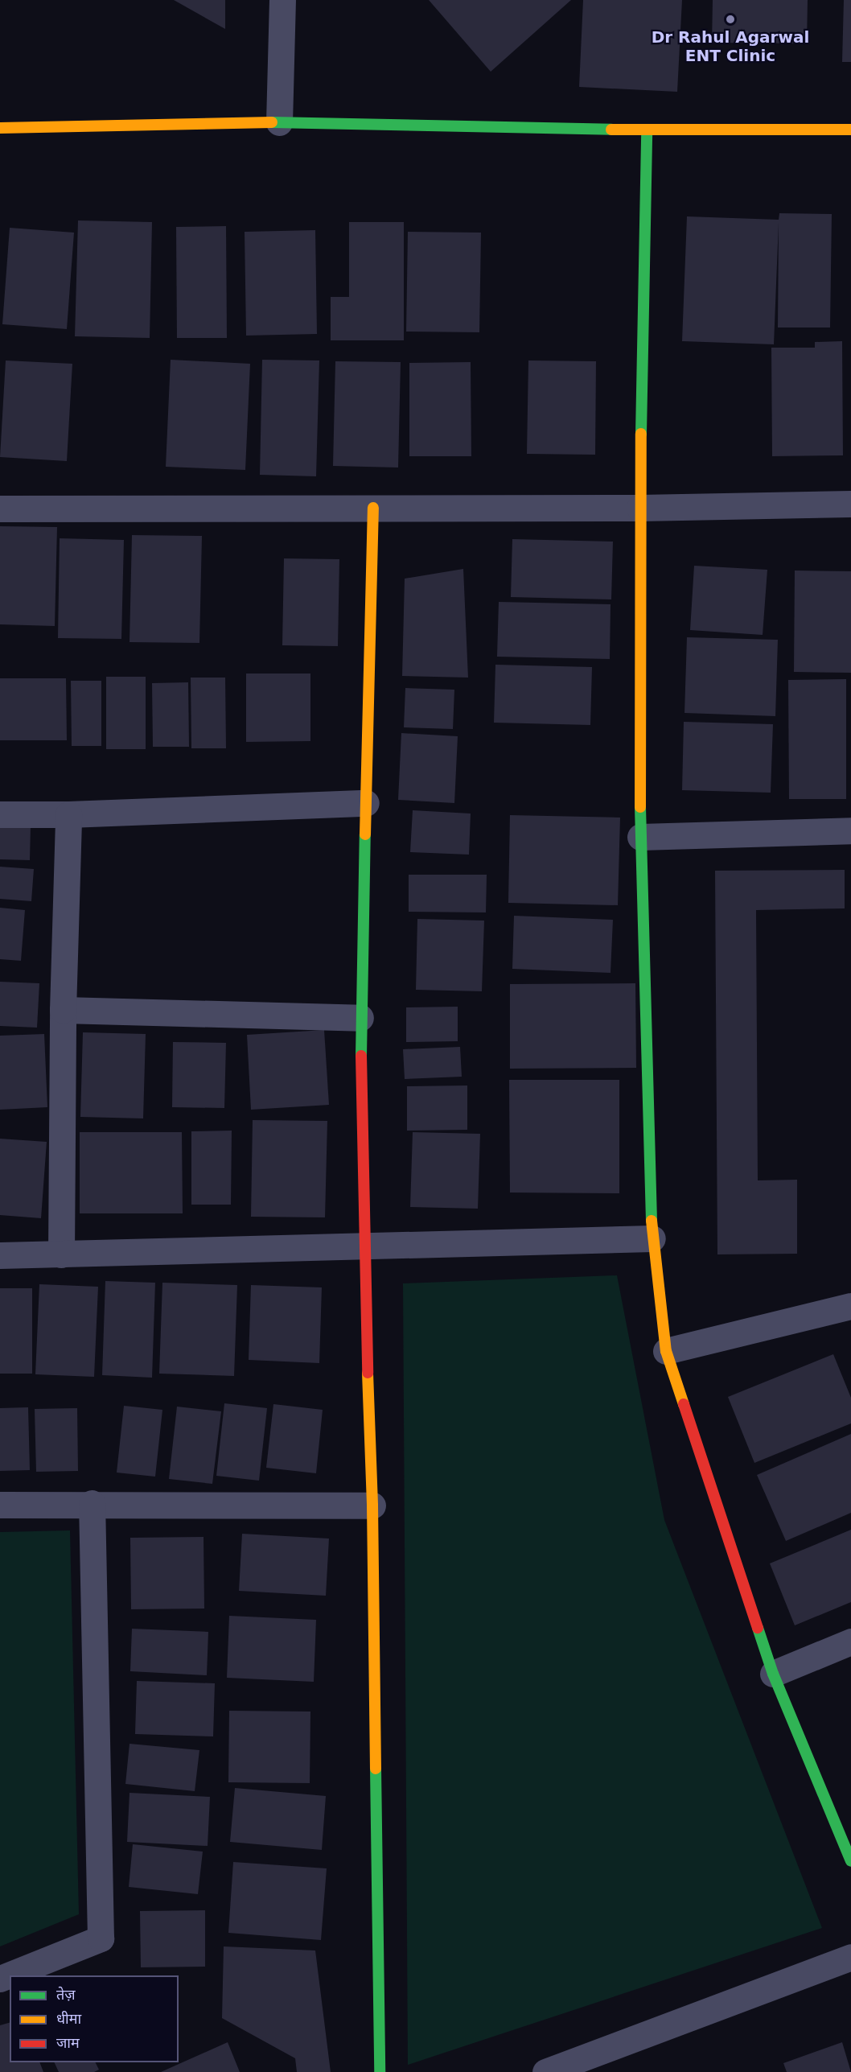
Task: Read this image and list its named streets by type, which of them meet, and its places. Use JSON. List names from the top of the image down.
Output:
{
  "places": ["Dr Rahul Agarwal ENT Clinic"],
  "legend": ["तेज़", "धीमा", "जाम"]
}
